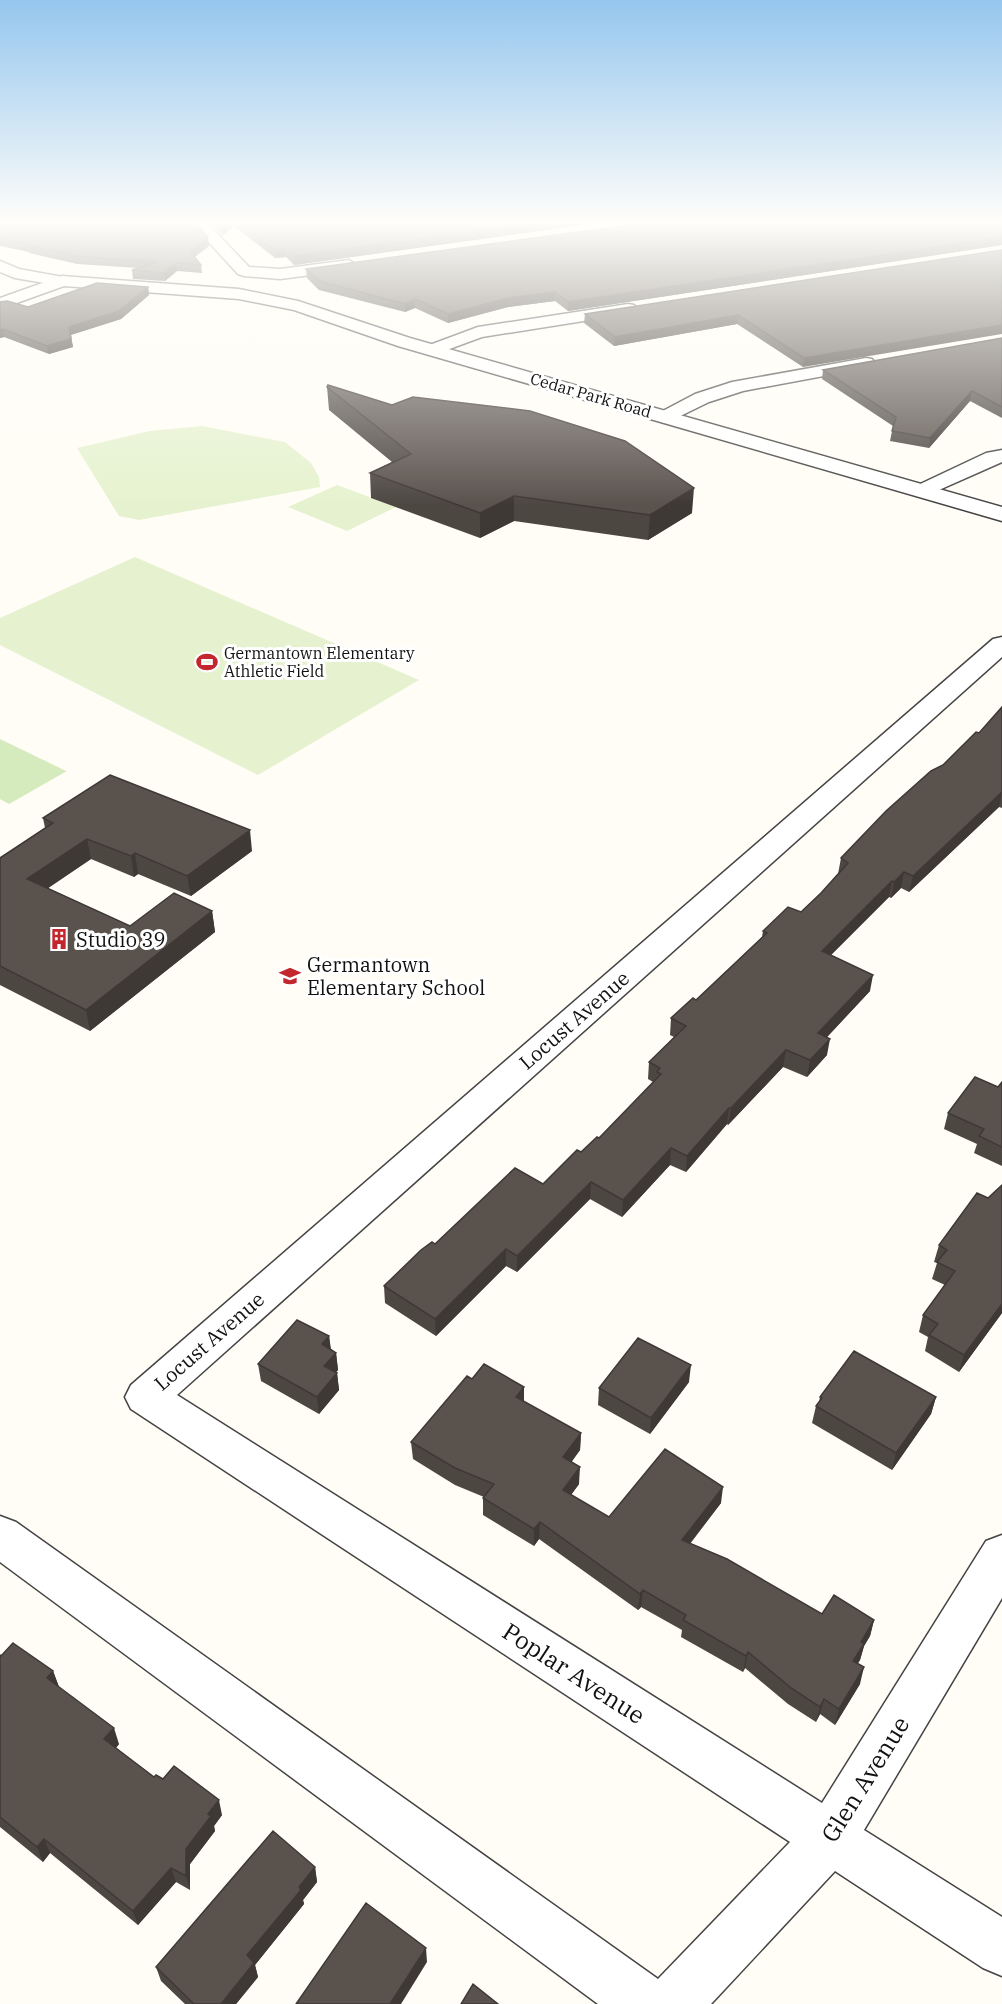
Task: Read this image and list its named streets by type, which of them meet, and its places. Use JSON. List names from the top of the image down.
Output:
{
  "streets": {
    "street": [
      "Cedar Park Road",
      "Locust Avenue",
      "Poplar Avenue",
      "Glen Avenue"
    ]
  },
  "crossings": [
    ["Locust Avenue", "Poplar Avenue"],
    ["Poplar Avenue", "Glen Avenue"]
  ],
  "places": {
    "sports": ["Germantown Elementary Athletic Field"],
    "building": ["Studio 39"],
    "school or university": ["Germantown Elementary School"]
  }
}
